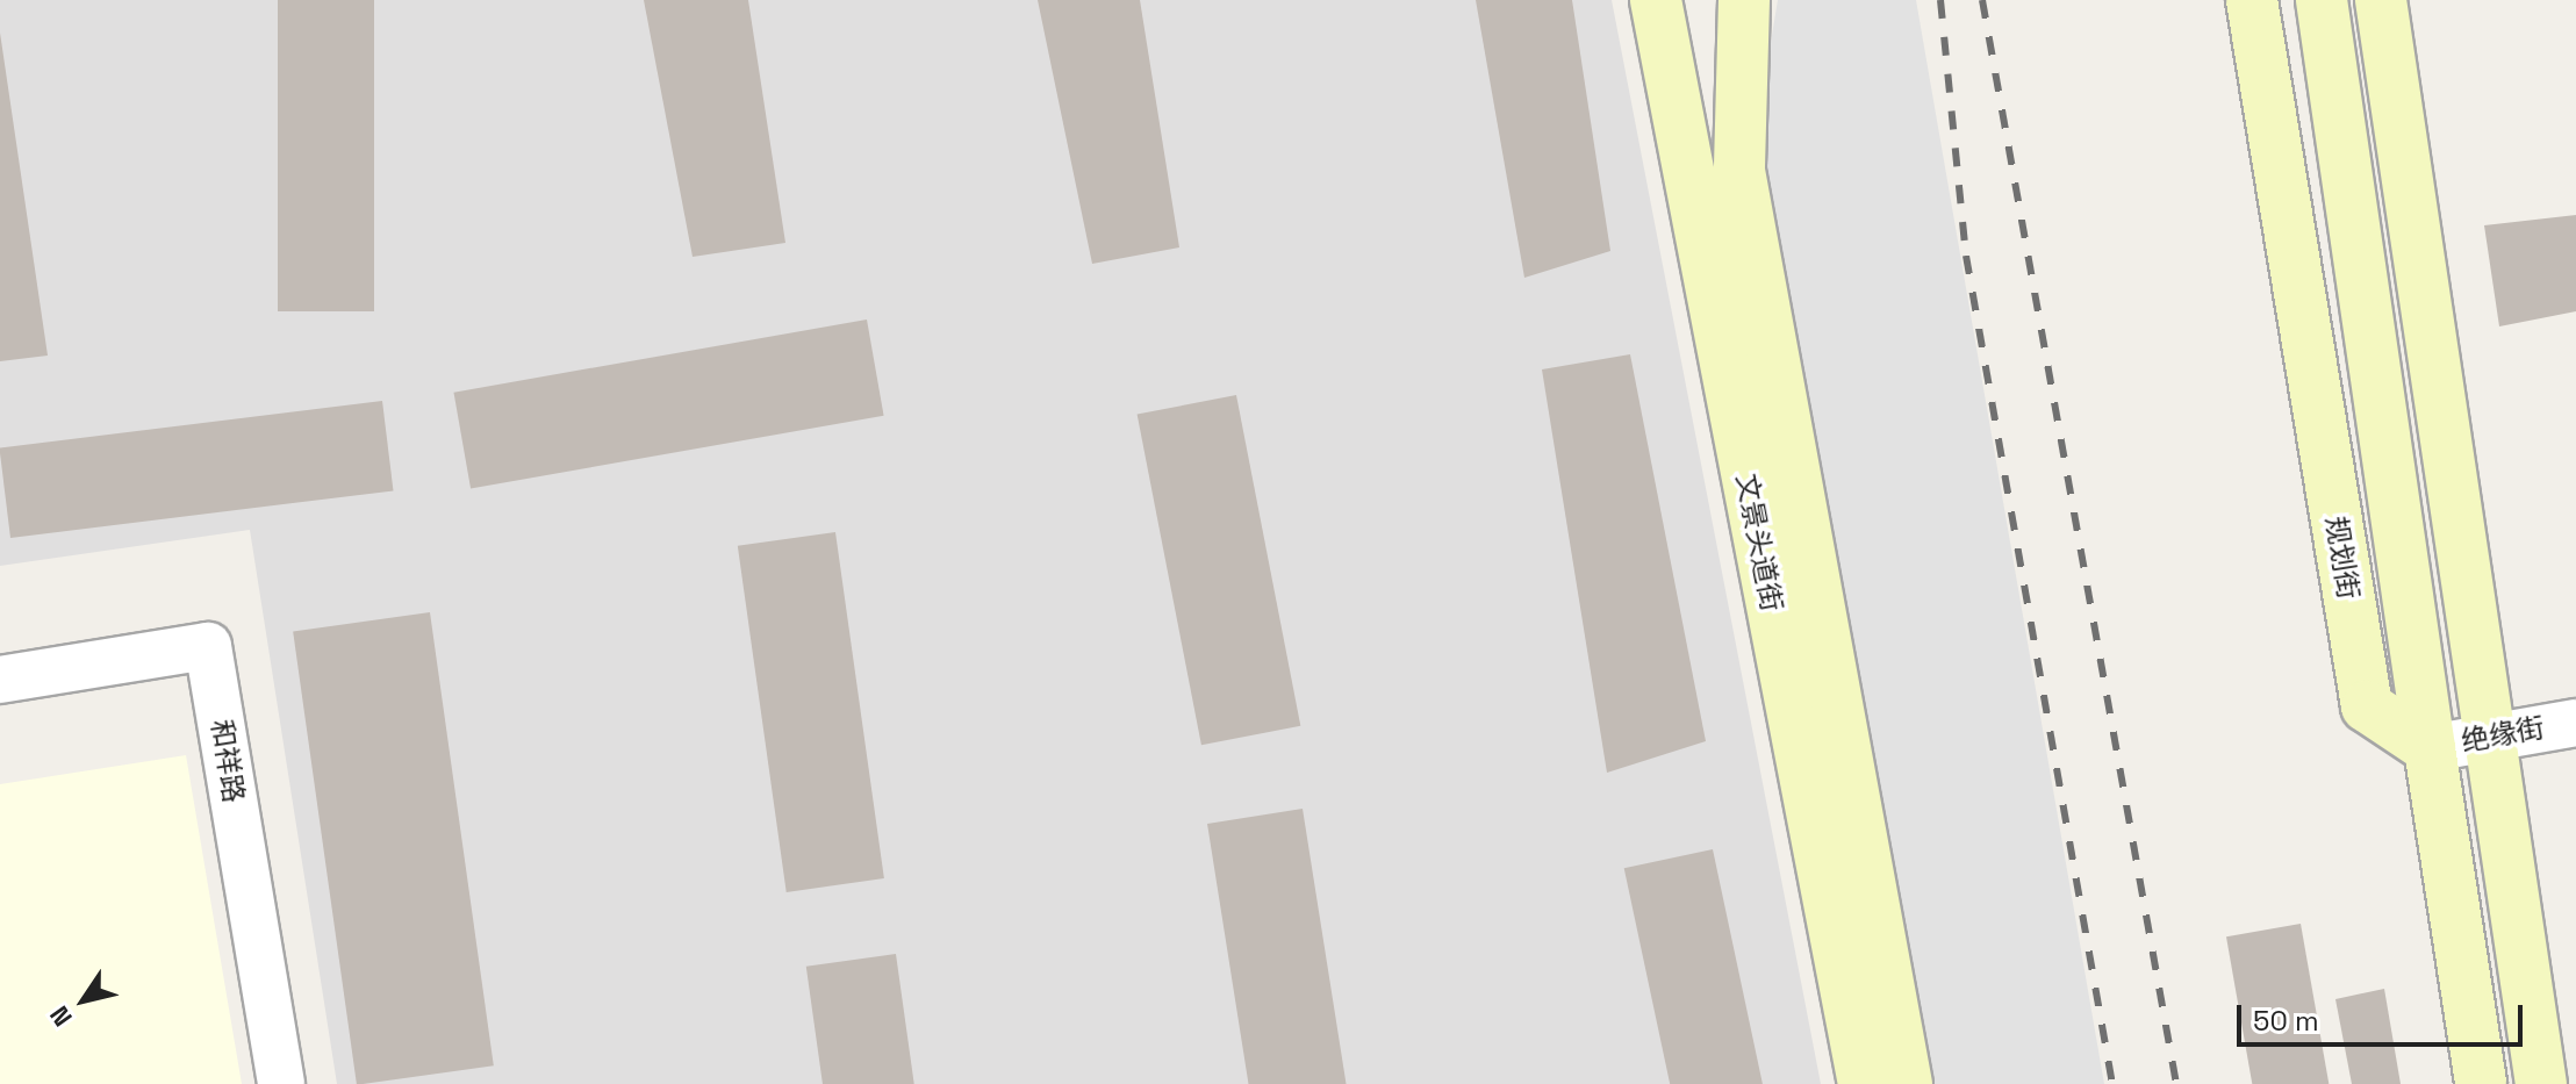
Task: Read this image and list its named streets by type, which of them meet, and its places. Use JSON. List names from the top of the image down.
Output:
{
  "streets": {
    "main road": ["文景头道街", "规划街"],
    "street": ["绝缘街", "和祥路"]
  },
  "crossings": [
    ["规划街", "绝缘街"]
  ],
  "scale_bar": "50 m",
  "north": "bottom left"
}
